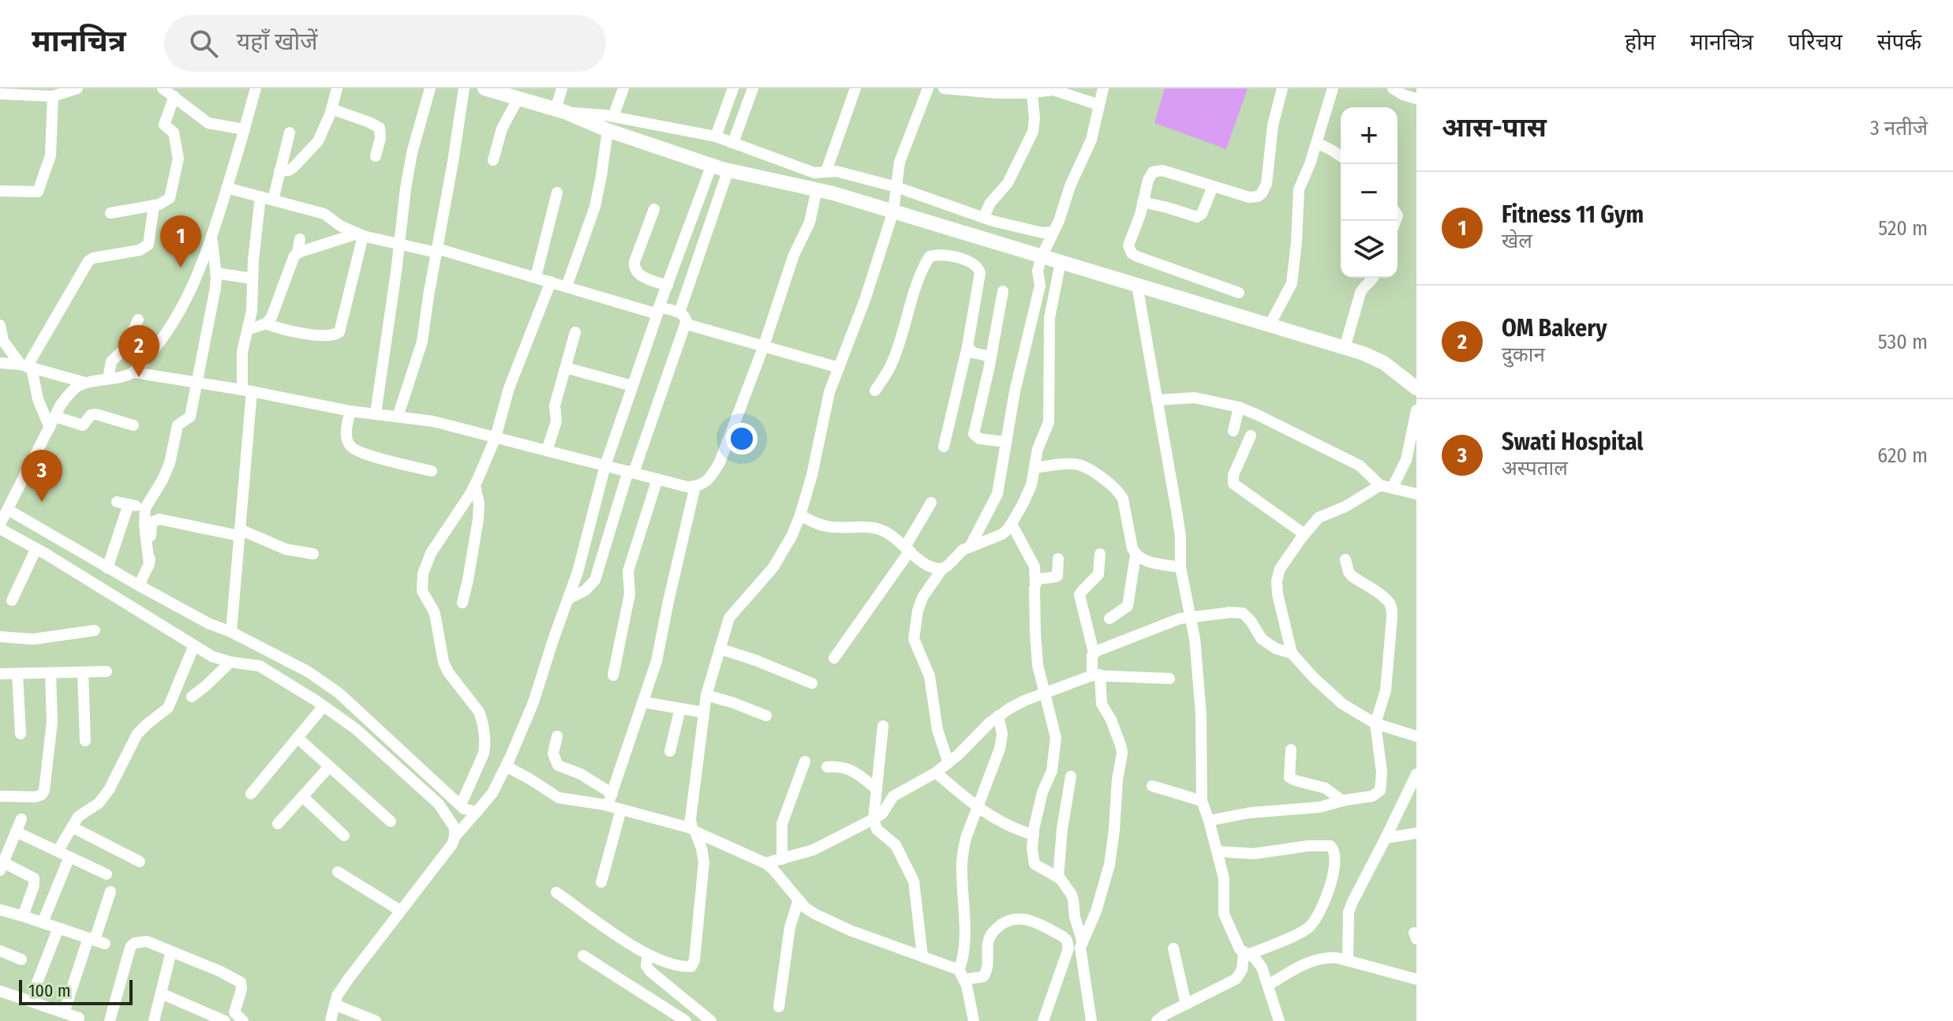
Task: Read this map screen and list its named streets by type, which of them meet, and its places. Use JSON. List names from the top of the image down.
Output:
{
  "scale_bar": "100 m",
  "page": {
    "header": "मानचित्र",
    "search": "यहाँ खोजें",
    "nav": [
      "होम",
      "मानचित्र",
      "परिचय",
      "संपर्क"
    ],
    "heading": ["आस-पास", "3 नतीजे"],
    "map_buttons": ["+", "−"],
    "list": [
      {
        "mark": "1",
        "name": "Fitness 11 Gym",
        "note": "खेल",
        "value": "520 m"
      },
      {
        "mark": "2",
        "name": "OM Bakery",
        "note": "दुकान",
        "value": "530 m"
      },
      {
        "mark": "3",
        "name": "Swati Hospital",
        "note": "अस्पताल",
        "value": "620 m"
      }
    ],
    "pins": ["1", "2", "3"],
    "scale": "100 m"
  }
}
